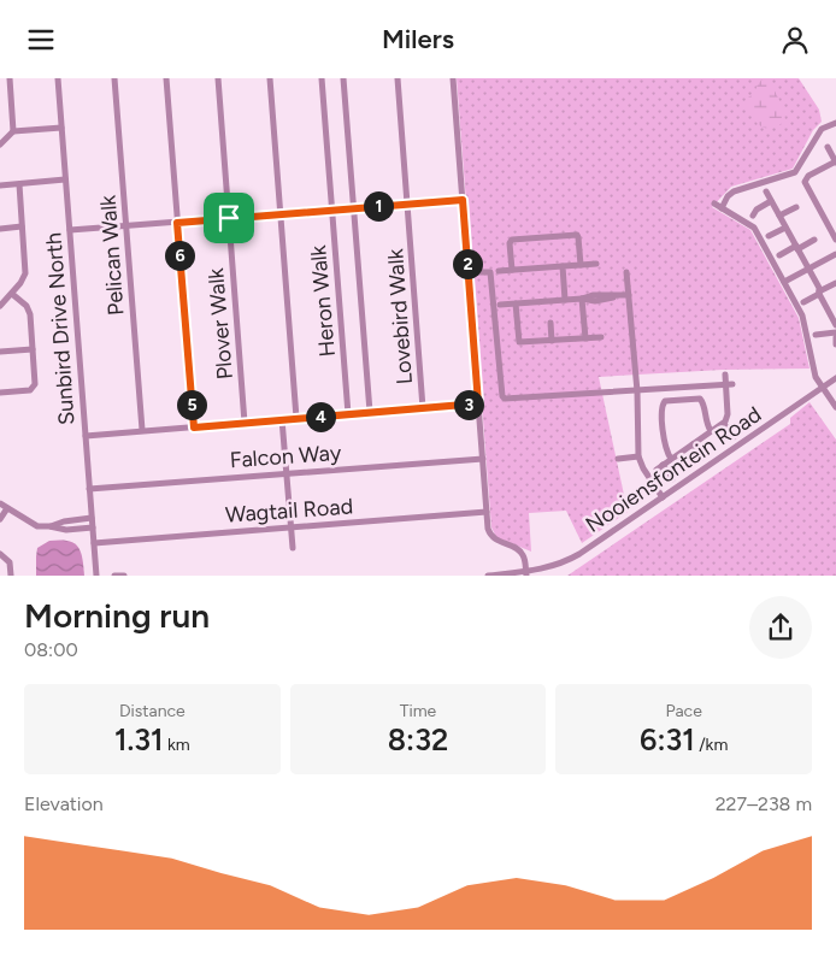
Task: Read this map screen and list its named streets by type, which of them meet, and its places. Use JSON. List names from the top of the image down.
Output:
{
  "streets": {
    "street": [
      "Pelican Walk",
      "Heron Walk",
      "Lovebird Walk",
      "Plover Walk",
      "Sunbird Drive North",
      "Falcon Way",
      "Nooiensfontein Road",
      "Wagtail Road"
    ]
  },
  "crossings": [
    ["Sunbird Drive North", "Falcon Way"],
    ["Sunbird Drive North", "Wagtail Road"]
  ],
  "page": {
    "header": "Milers",
    "pins": [
      "1",
      "6",
      "2",
      "3",
      "5",
      "4"
    ],
    "heading": ["Morning run", "08:00"],
    "stats": [
      ["Distance", "1.31 km"],
      ["Time", "8:32"],
      ["Pace", "6:31 /km"]
    ],
    "chart": ["Elevation", "227–238 m"]
  }
}
